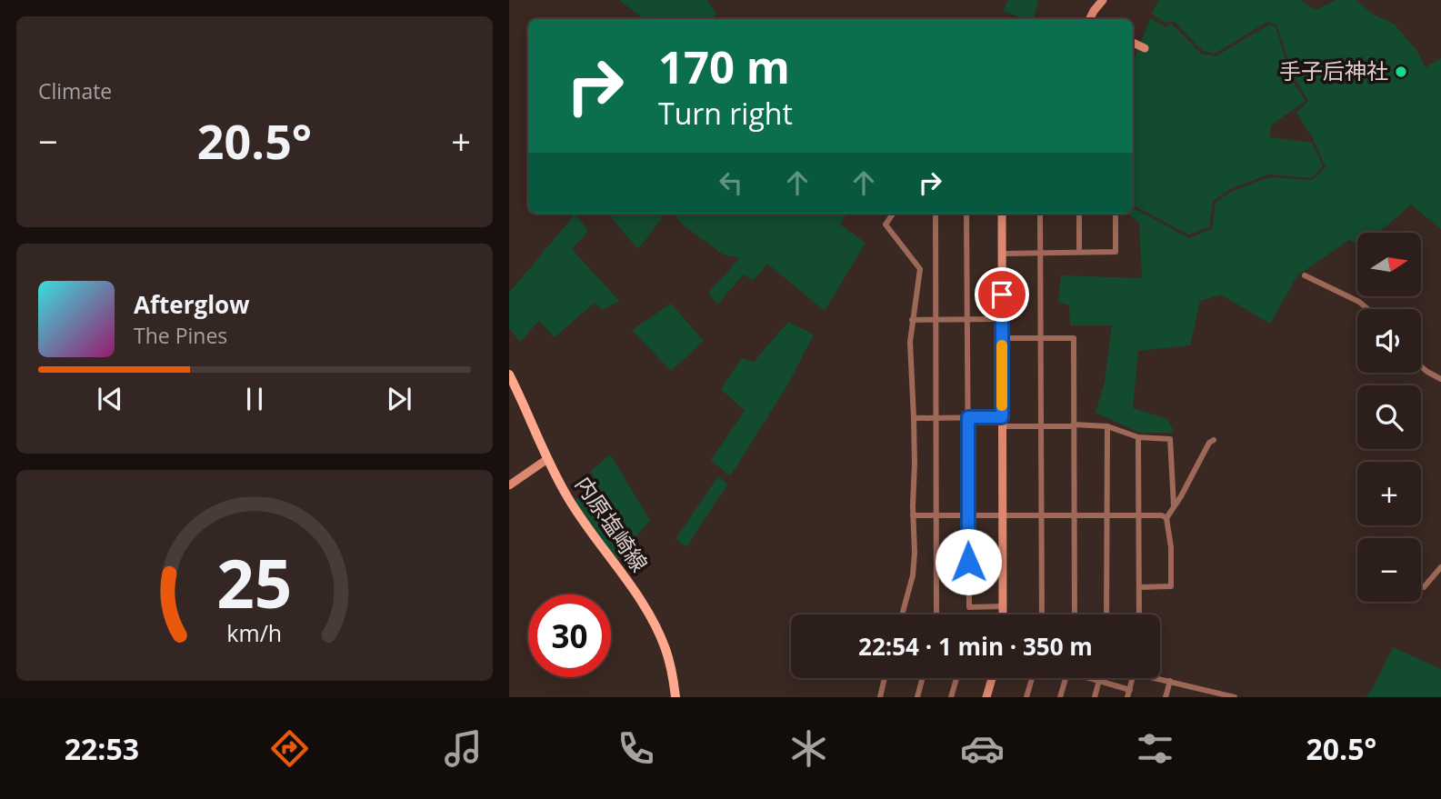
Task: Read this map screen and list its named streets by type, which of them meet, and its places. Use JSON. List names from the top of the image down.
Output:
{
  "streets": {
    "main road": ["内原塩崎線"]
  },
  "places": ["手子后神社"],
  "north": "right",
  "page": {
    "tile": "Climate",
    "turn": ["170 m", "Turn right"],
    "heat": ["−", "20.5°", "+"],
    "map_buttons": ["+", "−"],
    "song": ["Afterglow", "The Pines"],
    "limit": "30",
    "trip": "22:54 · 1 min · 350 m",
    "tabs": ["22:53", "20.5°"],
    "gauge": ["25", "km/h"]
  }
}
